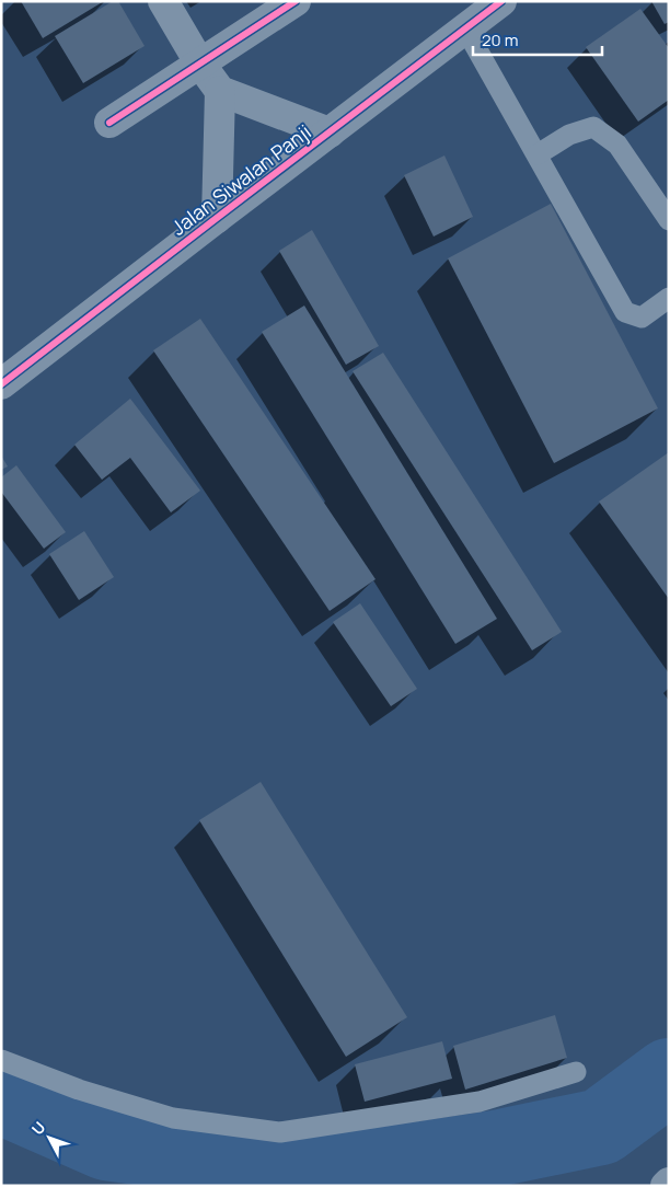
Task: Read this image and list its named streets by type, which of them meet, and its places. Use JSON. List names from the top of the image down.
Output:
{
  "streets": {
    "street": ["Jalan Siwalan Panji"]
  },
  "scale_bar": "20 m",
  "north": "top left"
}
